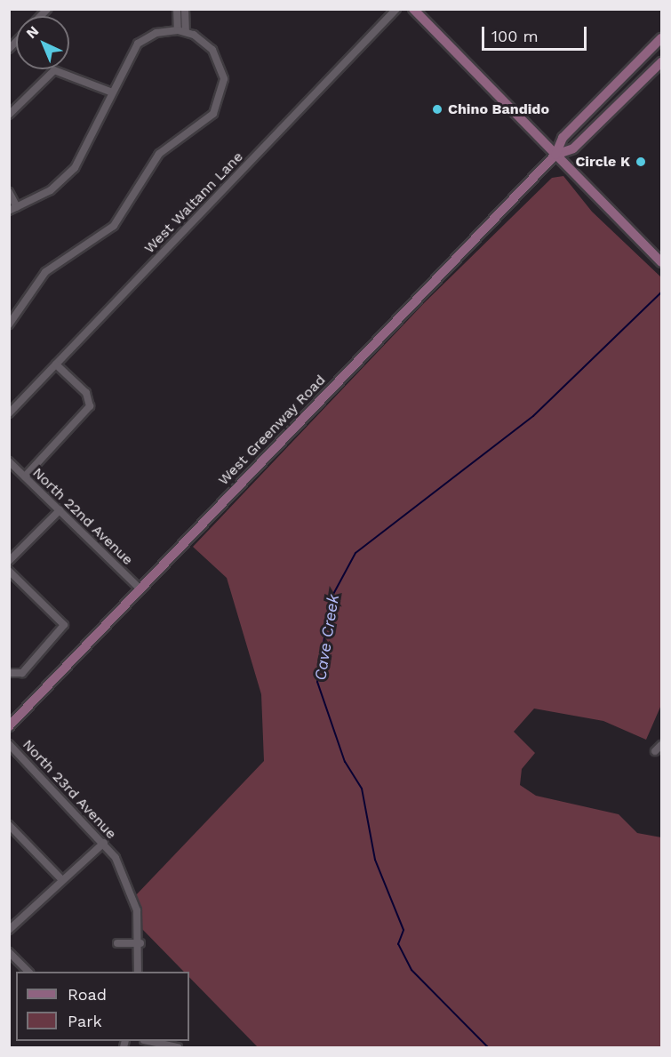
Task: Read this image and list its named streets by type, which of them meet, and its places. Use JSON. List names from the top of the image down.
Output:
{
  "streets": {
    "main road": ["West Greenway Road"],
    "street": ["West Waltann Lane", "North 22nd Avenue", "North 23rd Avenue"]
  },
  "crossings": [
    ["West Greenway Road", "North 22nd Avenue"]
  ],
  "water": ["Cave Creek"],
  "places": ["Chino Bandido", "Circle K"],
  "legend": ["Road", "Park"],
  "scale_bar": "100 m",
  "north": "top left"
}
